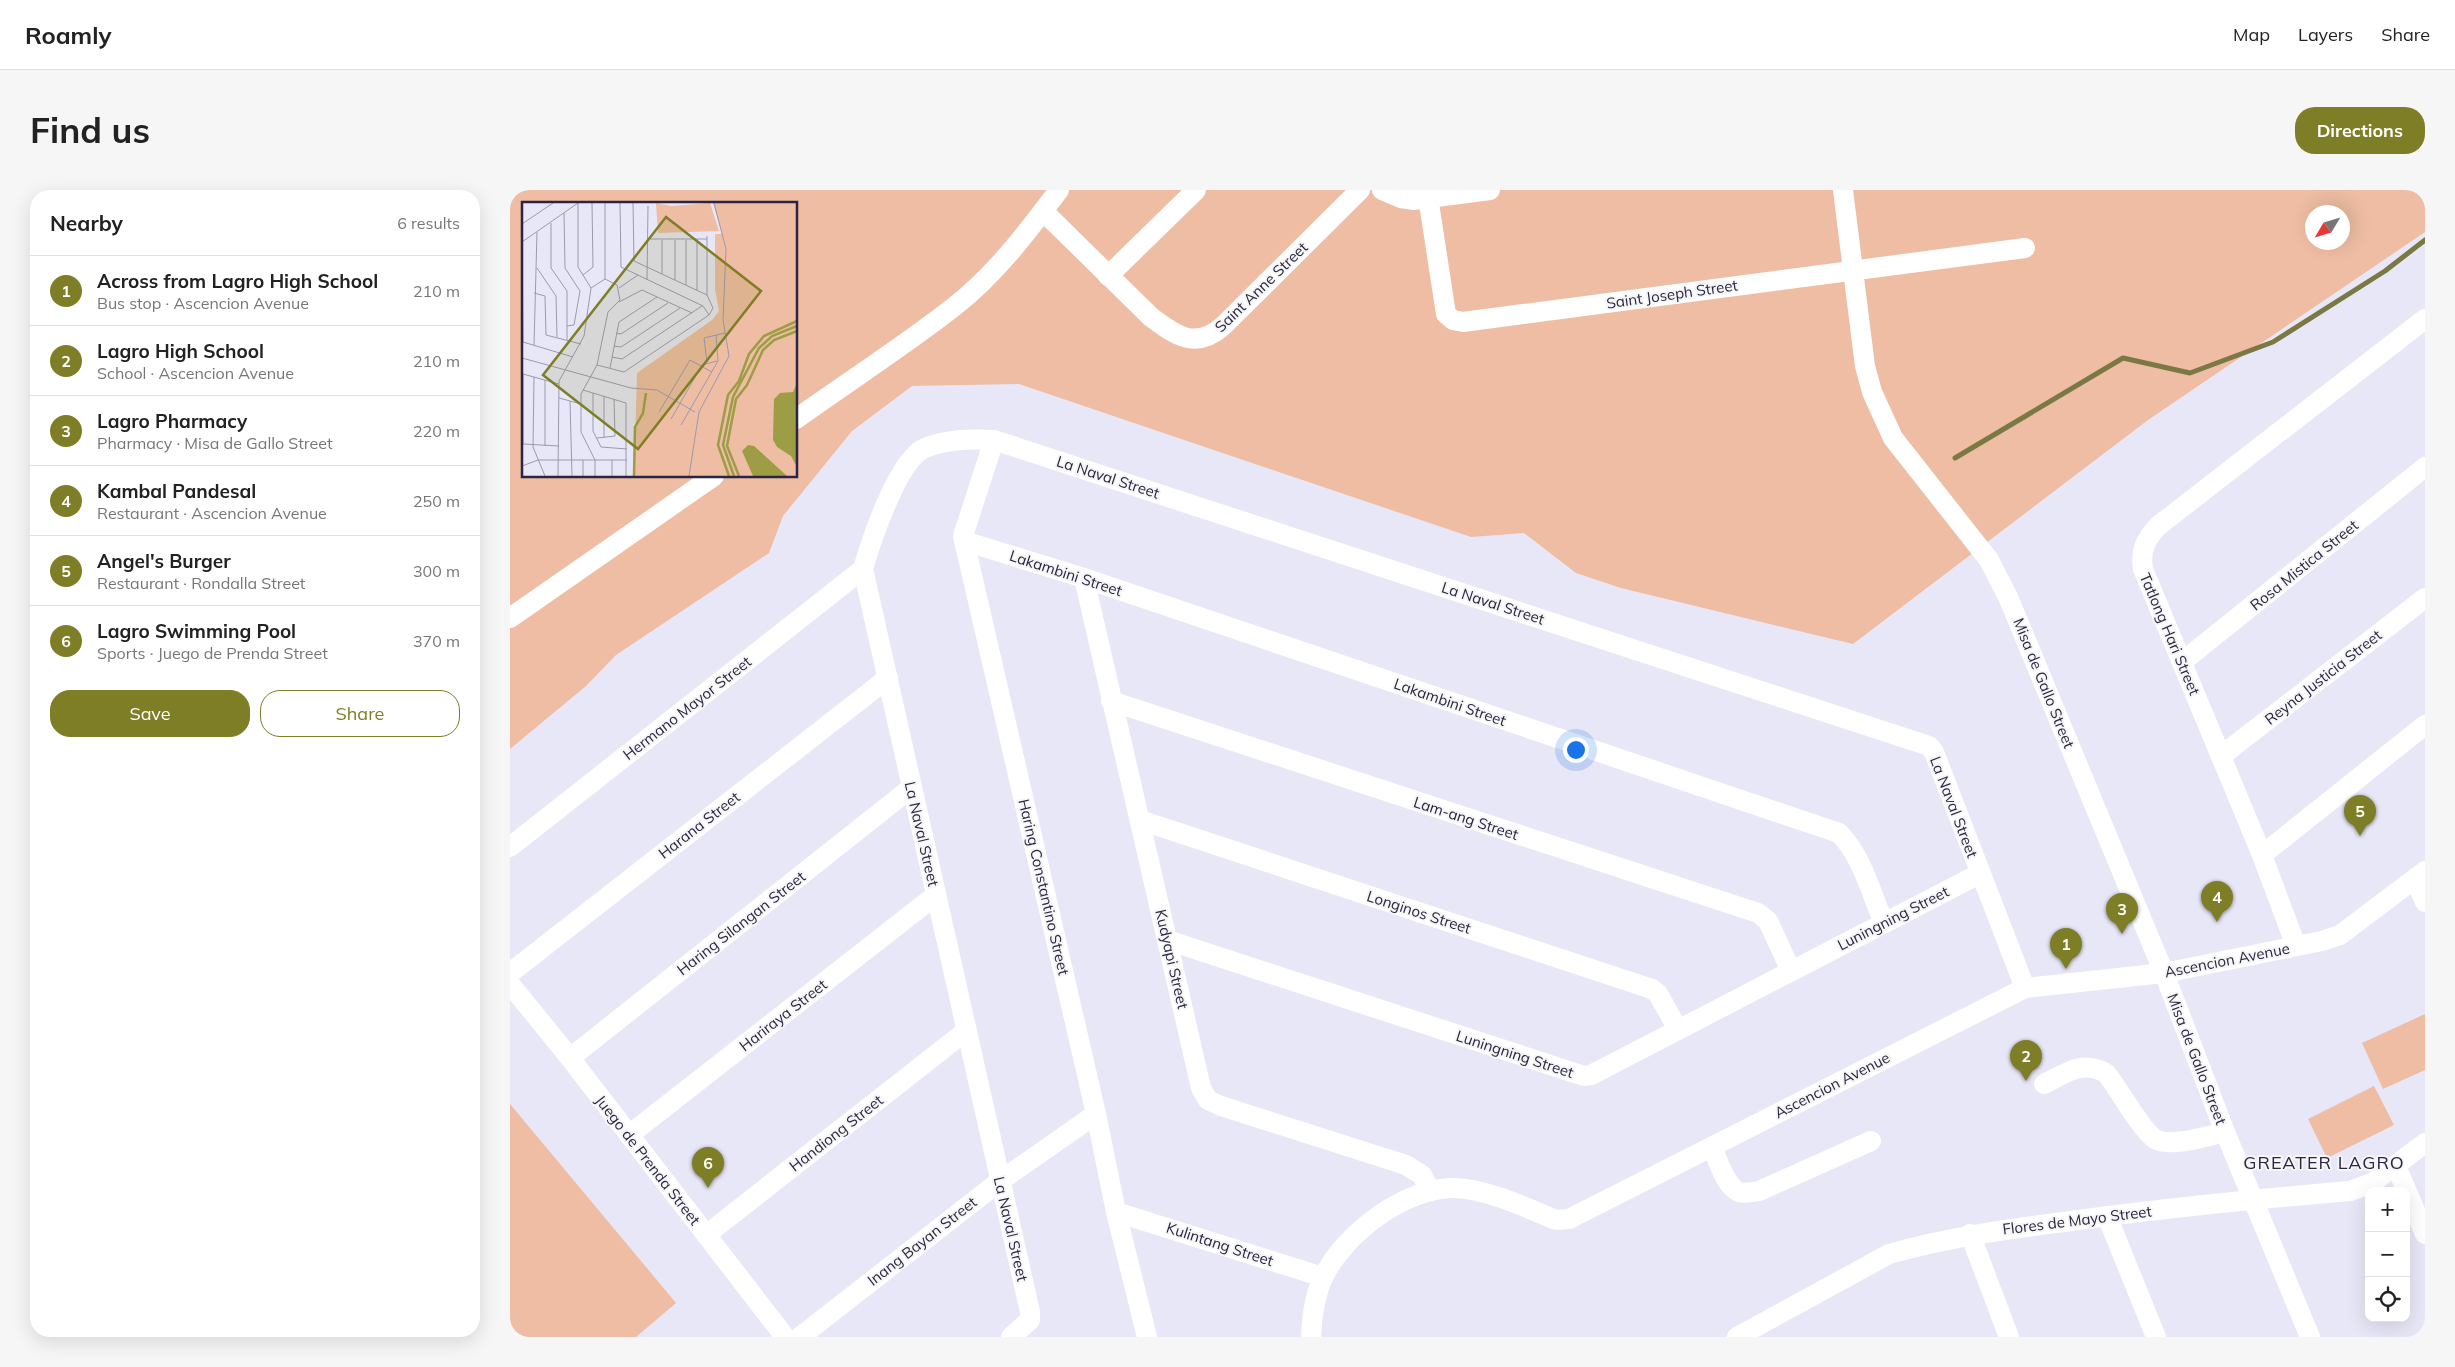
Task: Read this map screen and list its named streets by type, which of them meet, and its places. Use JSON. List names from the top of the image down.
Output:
{
  "streets": {
    "street": [
      "Saint Anne Street",
      "Saint Joseph Street",
      "La Naval Street",
      "Rosa Mistica Street",
      "Lakambini Street",
      "Tatlong Hari Street",
      "Reyna Justicia Street",
      "Misa de Gallo Street",
      "Hermano Mayor Street",
      "Lam-ang Street",
      "Harana Street",
      "Haring Constantino Street",
      "Longinos Street",
      "Luningning Street",
      "Haring Silangan Street",
      "Kudyapi Street",
      "Ascencion Avenue",
      "Hariraya Street",
      "Handiong Street",
      "Juego de Prenda Street",
      "Flores de Mayo Street",
      "Inang Bayan Street",
      "Kulintang Street"
    ]
  },
  "crossings": [
    ["Saint Joseph Street", "Misa de Gallo Street"],
    ["La Naval Street", "Hermano Mayor Street"],
    ["La Naval Street", "Harana Street"],
    ["La Naval Street", "Haring Constantino Street"],
    ["La Naval Street", "Luningning Street"],
    ["La Naval Street", "Haring Silangan Street"],
    ["La Naval Street", "Ascencion Avenue"],
    ["La Naval Street", "Hariraya Street"],
    ["La Naval Street", "Handiong Street"],
    ["La Naval Street", "Inang Bayan Street"],
    ["Rosa Mistica Street", "Tatlong Hari Street"],
    ["Lakambini Street", "Haring Constantino Street"],
    ["Lakambini Street", "Luningning Street"],
    ["Lakambini Street", "Kudyapi Street"],
    ["Tatlong Hari Street", "Reyna Justicia Street"],
    ["Tatlong Hari Street", "Ascencion Avenue"],
    ["Misa de Gallo Street", "Ascencion Avenue"],
    ["Misa de Gallo Street", "Flores de Mayo Street"],
    ["Lam-ang Street", "Luningning Street"],
    ["Lam-ang Street", "Kudyapi Street"],
    ["Haring Constantino Street", "Inang Bayan Street"],
    ["Haring Constantino Street", "Kulintang Street"],
    ["Longinos Street", "Luningning Street"],
    ["Longinos Street", "Kudyapi Street"],
    ["Luningning Street", "Kudyapi Street"],
    ["Haring Silangan Street", "Juego de Prenda Street"],
    ["Kudyapi Street", "Ascencion Avenue"],
    ["Ascencion Avenue", "Kulintang Street"],
    ["Hariraya Street", "Juego de Prenda Street"],
    ["Handiong Street", "Juego de Prenda Street"]
  ],
  "districts": ["GREATER LAGRO"],
  "north": "bottom left",
  "page": {
    "header": "Roamly",
    "nav": ["Map", "Layers", "Share"],
    "buttons": [
      "Directions",
      ["Save", "Share"]
    ],
    "title": "Find us",
    "heading": ["Nearby", "6 results"],
    "list": [
      {
        "mark": "1",
        "name": "Across from Lagro High School",
        "note": "Bus stop · Ascencion Avenue",
        "value": "210 m"
      },
      {
        "mark": "2",
        "name": "Lagro High School",
        "note": "School · Ascencion Avenue",
        "value": "210 m"
      },
      {
        "mark": "3",
        "name": "Lagro Pharmacy",
        "note": "Pharmacy · Misa de Gallo Street",
        "value": "220 m"
      },
      {
        "mark": "4",
        "name": "Kambal Pandesal",
        "note": "Restaurant · Ascencion Avenue",
        "value": "250 m"
      },
      {
        "mark": "5",
        "name": "Angel's Burger",
        "note": "Restaurant · Rondalla Street",
        "value": "300 m"
      },
      {
        "mark": "6",
        "name": "Lagro Swimming Pool",
        "note": "Sports · Juego de Prenda Street",
        "value": "370 m"
      }
    ],
    "pins": [
      "5",
      "4",
      "3",
      "1",
      "2",
      "6"
    ],
    "map_buttons": ["+", "−"]
  }
}
